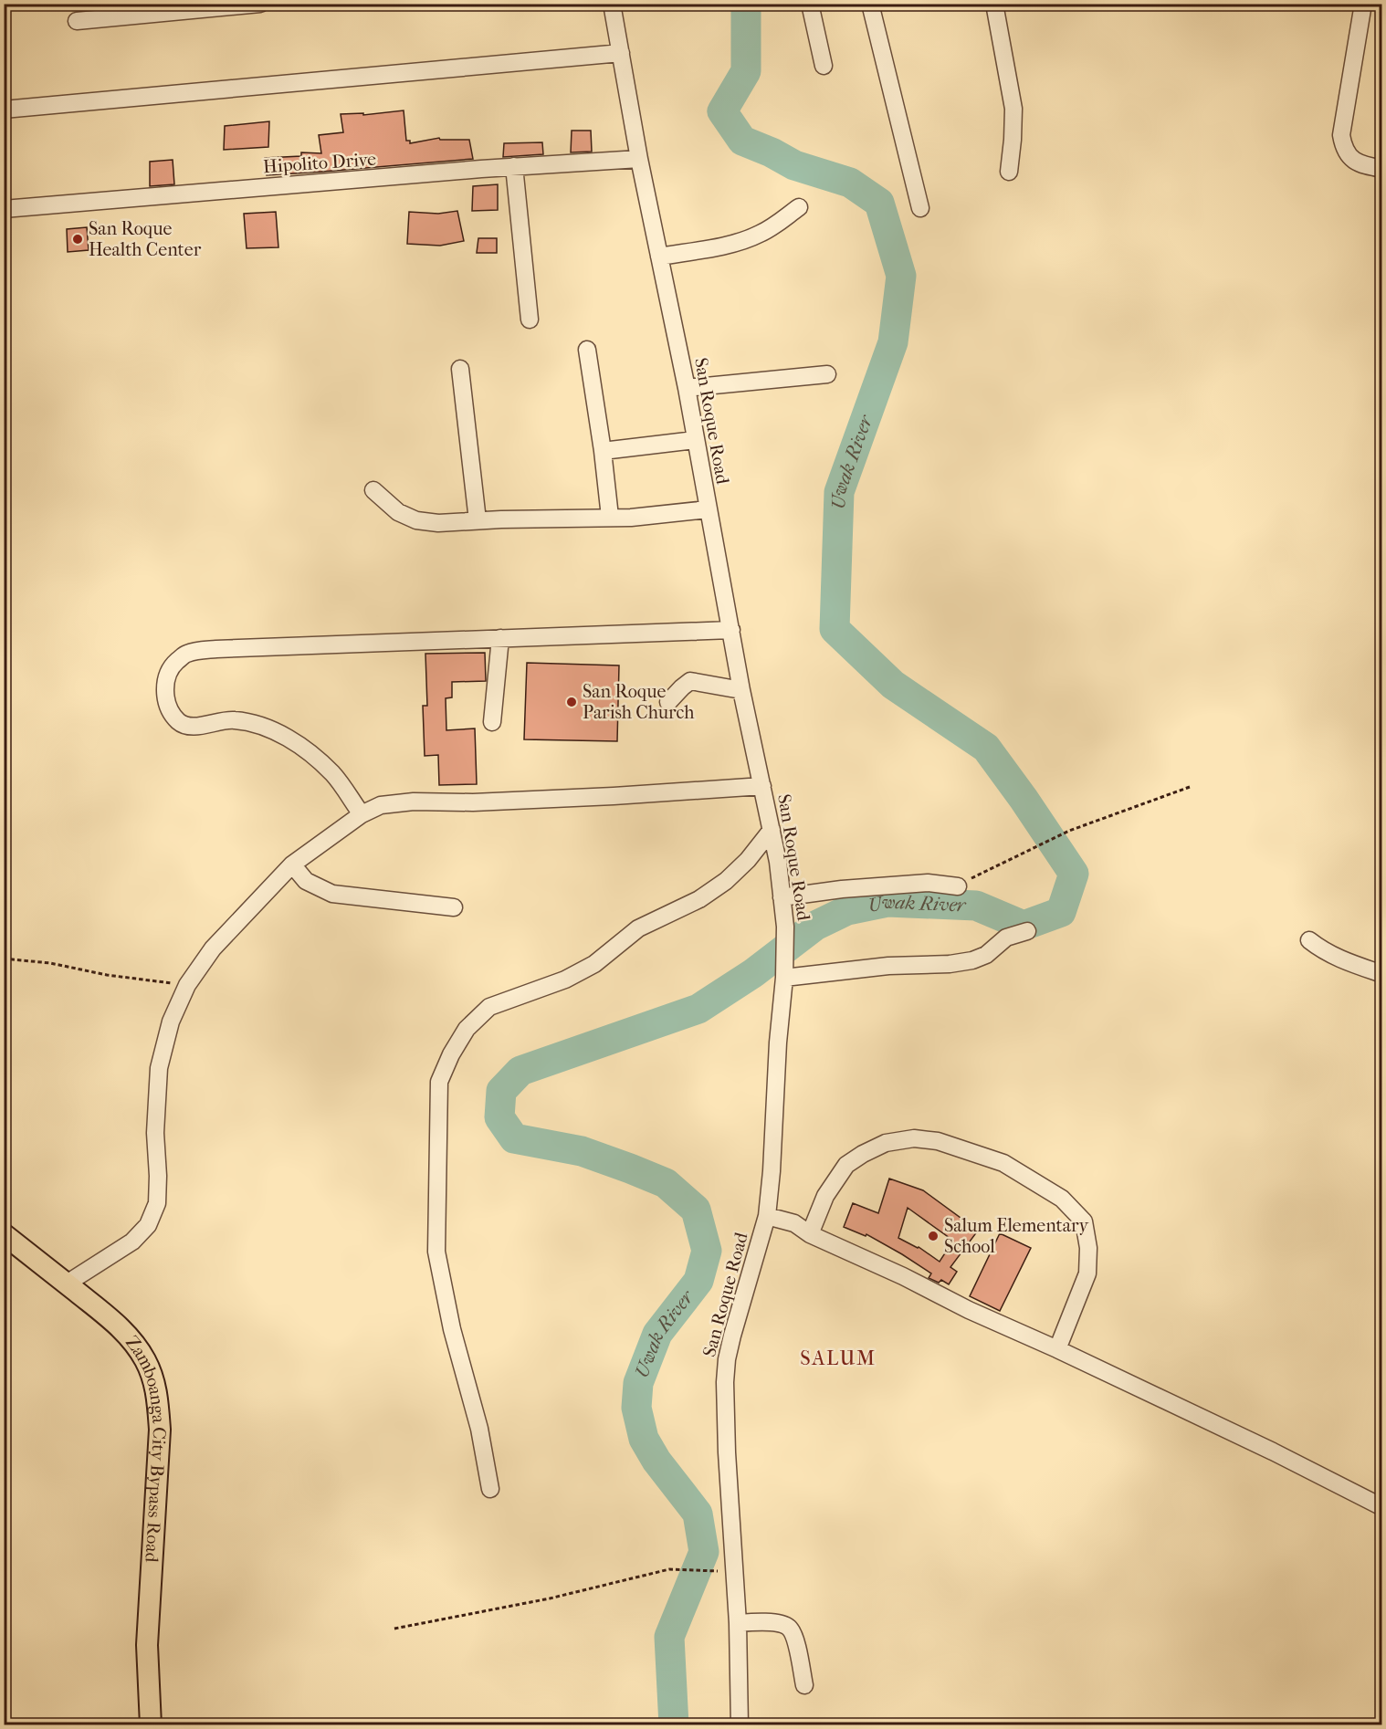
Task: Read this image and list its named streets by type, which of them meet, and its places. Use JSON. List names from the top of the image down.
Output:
{
  "streets": {
    "main road": ["Zamboanga City Bypass Road"],
    "street": ["Hipolito Drive", "San Roque Road"]
  },
  "crossings": [
    ["Hipolito Drive", "San Roque Road"]
  ],
  "districts": ["SALUM"],
  "water": ["Uwak River"],
  "places": ["San Roque Health Center", "San Roque Parish Church", "Salum Elementary School"]
}
